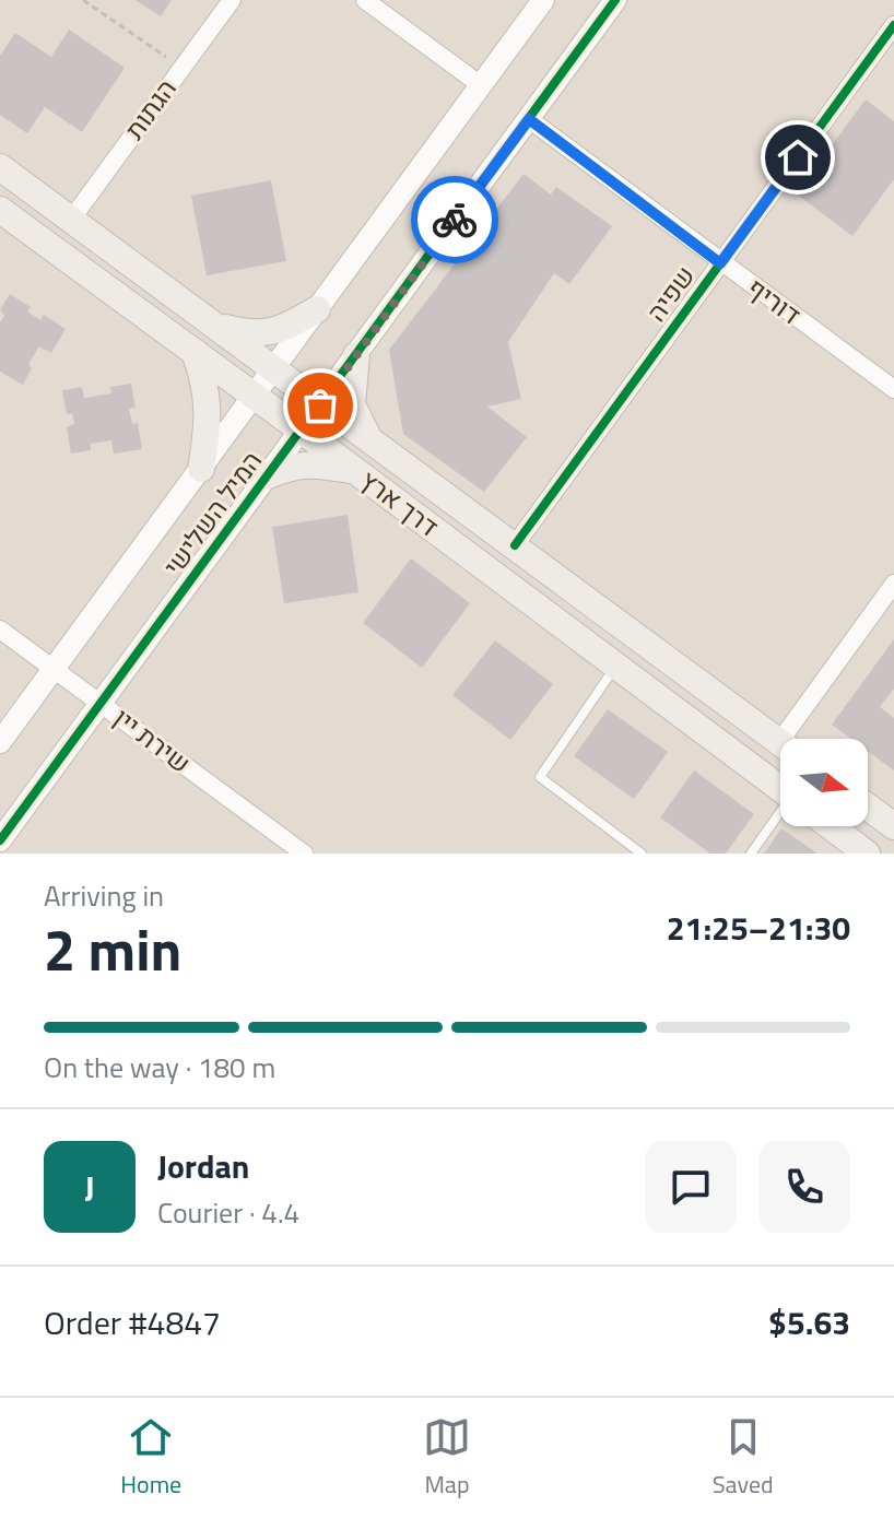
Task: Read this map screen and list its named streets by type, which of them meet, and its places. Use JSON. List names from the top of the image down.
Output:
{
  "streets": {
    "main road": ["דרך ארץ"],
    "street": [
      "הגתות",
      "שפיה",
      "דוריף",
      "המיל השלישי",
      "שירת יין"
    ]
  },
  "crossings": [
    ["הגתות", "דרך ארץ"],
    ["שפיה", "דוריף"],
    ["שפיה", "דרך ארץ"],
    ["דוריף", "המיל השלישי"],
    ["דרך ארץ", "המיל השלישי"],
    ["המיל השלישי", "שירת יין"]
  ],
  "north": "right",
  "page": {
    "heading": ["2 min", "Arriving in", "21:25–21:30"],
    "panel": [
      "Jordan",
      "Courier · 4.4",
      "Order #4847",
      "$5.63"
    ],
    "bar": "On the way · 180 m",
    "round": "J",
    "tabs": ["Home", "Map", "Saved"]
  }
}
